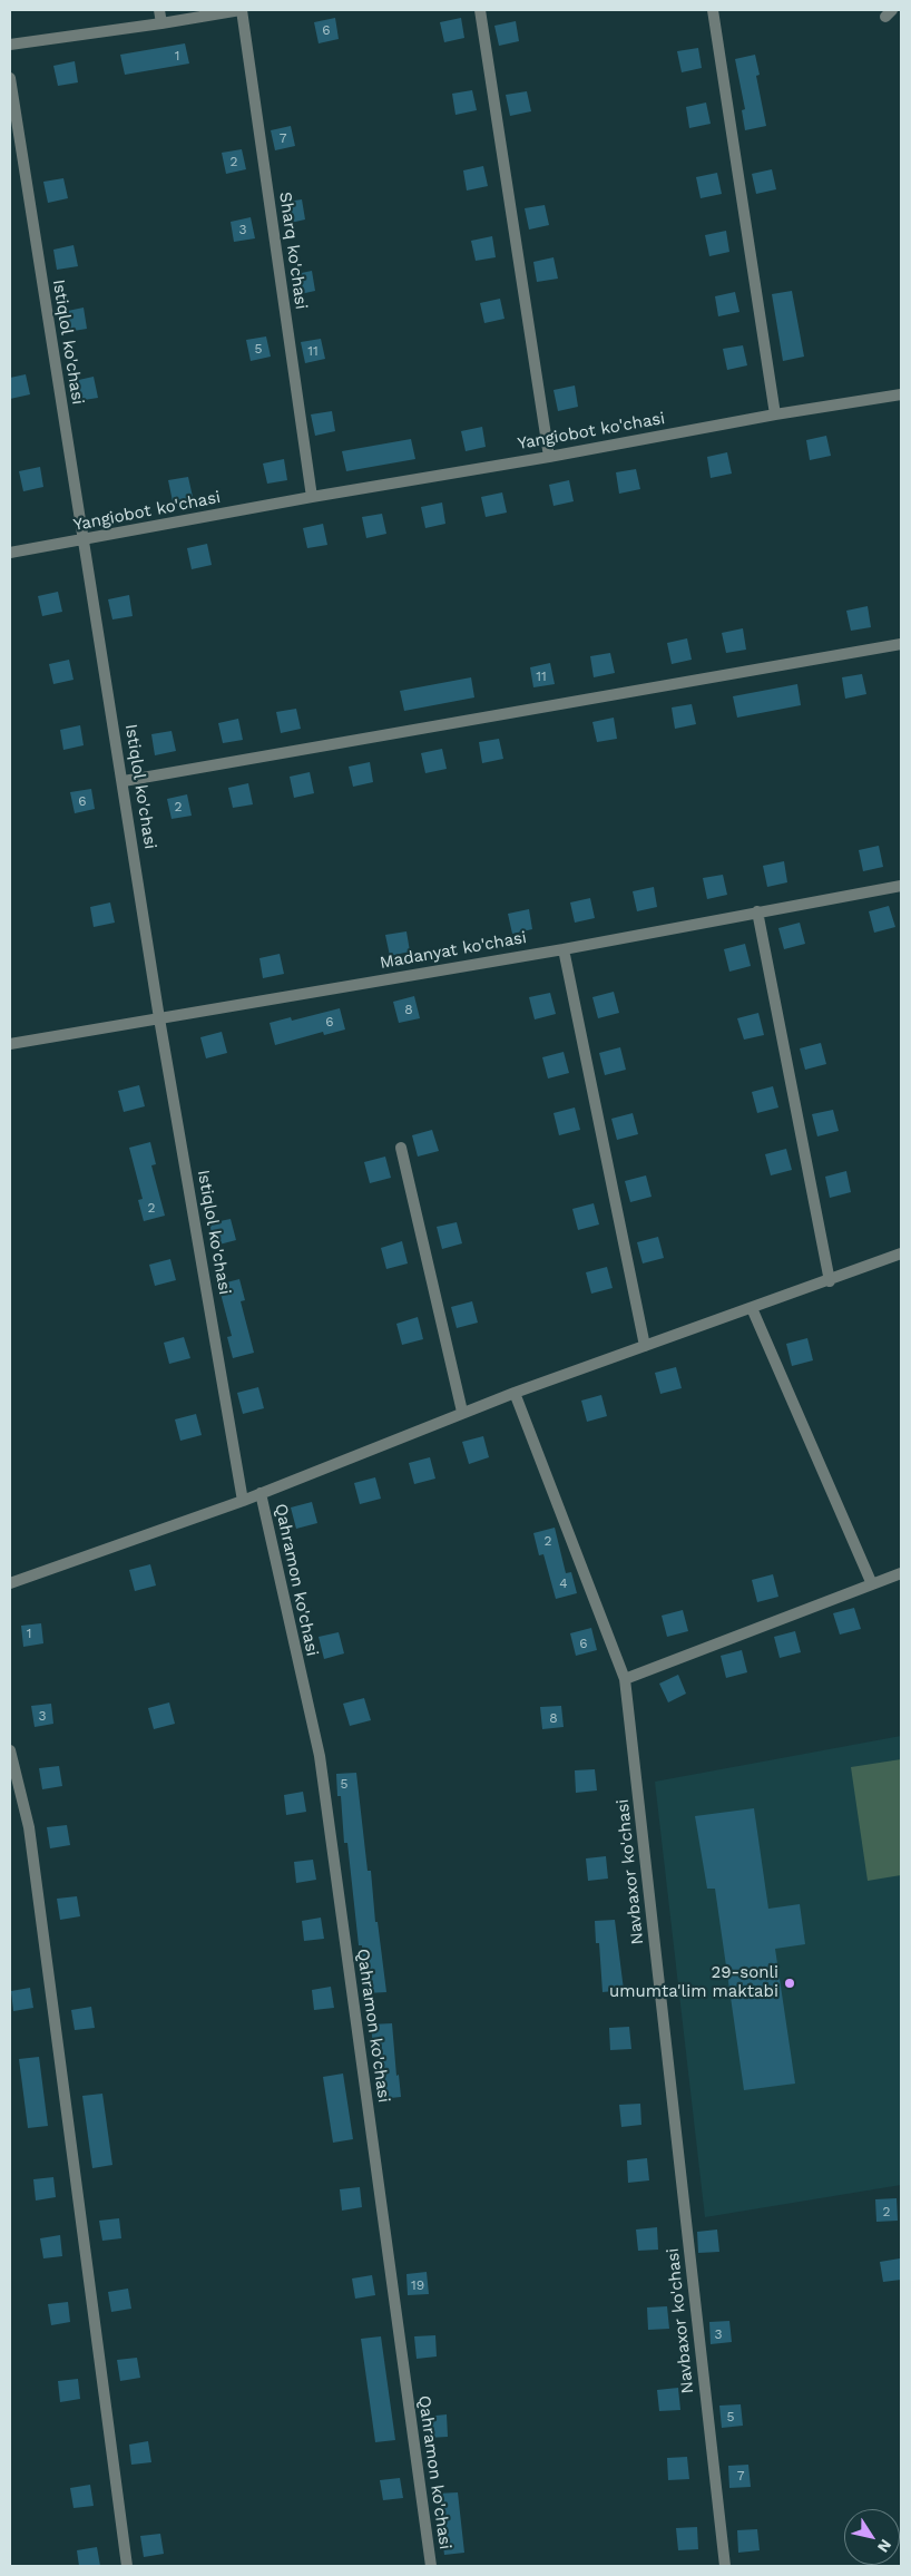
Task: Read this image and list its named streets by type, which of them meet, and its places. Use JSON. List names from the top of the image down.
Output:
{
  "streets": {
    "street": [
      "Sharq ko'chasi",
      "Istiqlol ko'chasi",
      "Yangiobot ko'chasi",
      "Madanyat ko'chasi",
      "Qahramon ko'chasi",
      "Navbaxor ko'chasi"
    ]
  },
  "crossings": [
    ["Sharq ko'chasi", "Yangiobot ko'chasi"],
    ["Istiqlol ko'chasi", "Yangiobot ko'chasi"],
    ["Istiqlol ko'chasi", "Madanyat ko'chasi"]
  ],
  "places": ["29-sonli umumta'lim maktabi"],
  "house_numbers": [
    "6",
    "1",
    "7",
    "2",
    "3",
    "5",
    "11",
    "11",
    "6",
    "2",
    "8",
    "6",
    "2",
    "2",
    "4",
    "1",
    "6",
    "3",
    "8",
    "5",
    "2",
    "19",
    "3",
    "5",
    "7"
  ],
  "north": "bottom right"
}
